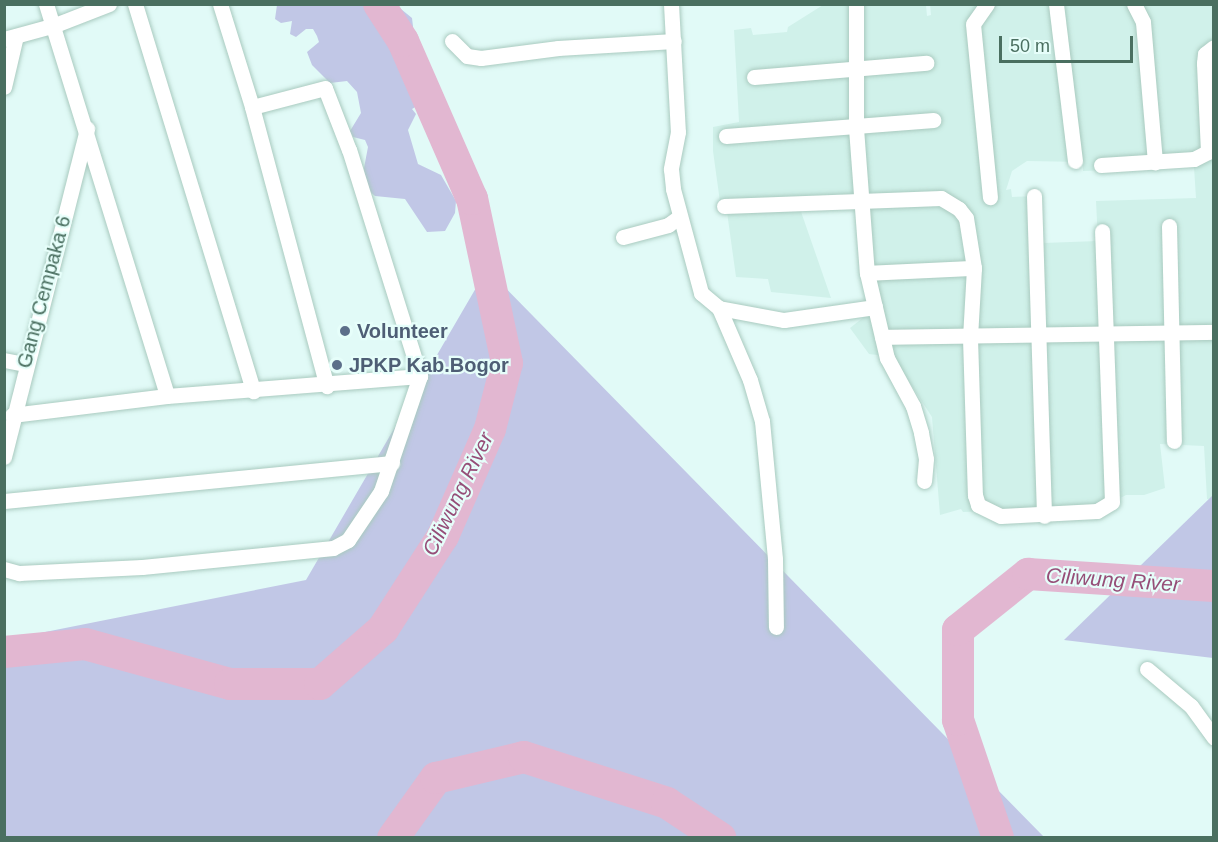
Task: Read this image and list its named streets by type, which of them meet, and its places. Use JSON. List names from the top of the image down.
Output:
{
  "streets": {
    "street": ["Gang Cempaka 6"]
  },
  "water": ["Ciliwung River"],
  "places": ["Volunteer", "JPKP Kab.Bogor"],
  "scale_bar": "50 m"
}
